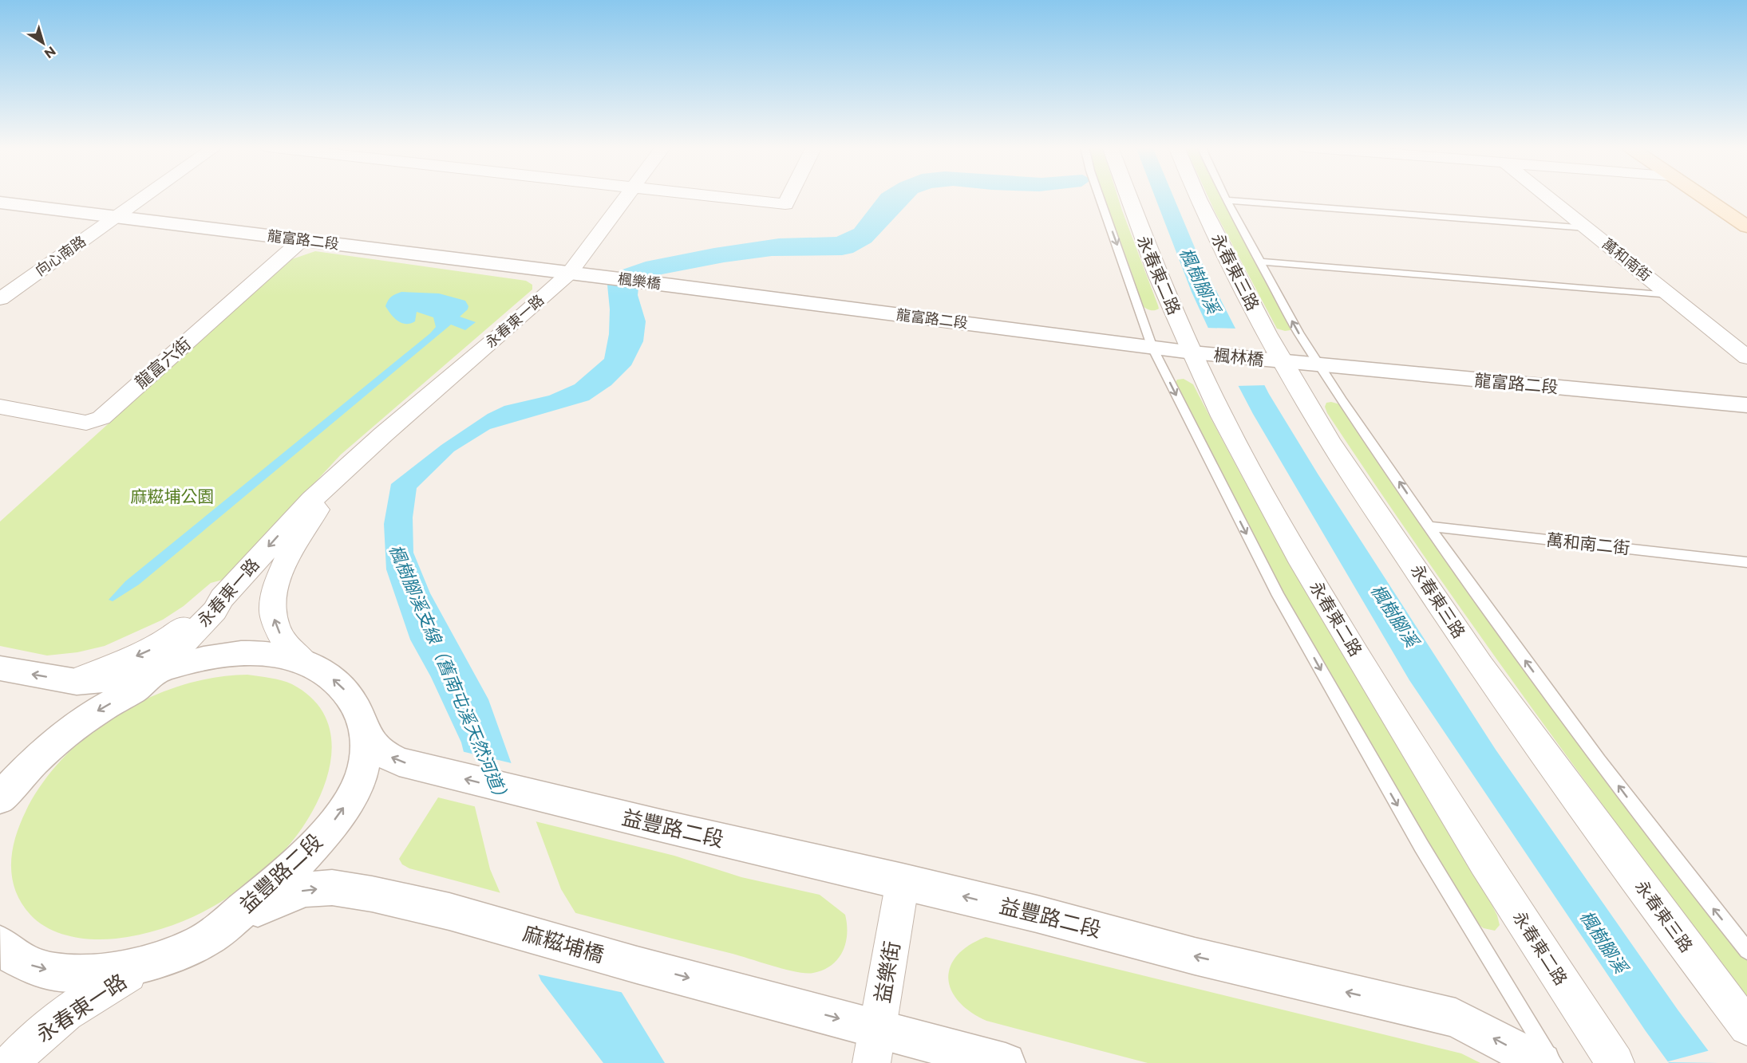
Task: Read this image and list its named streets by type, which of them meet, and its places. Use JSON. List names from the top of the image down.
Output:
{
  "streets": {
    "street": [
      "龍富路二段",
      "向心南路",
      "萬和南街",
      "永春東三路",
      "永春東二路",
      "楓樂橋",
      "永春東一路",
      "楓林橋",
      "龍富六街",
      "益豐路二段",
      "麻糍埔橋",
      "益樂街"
    ],
    "lane": ["萬和南二街"]
  },
  "crossings": [
    ["龍富路二段", "向心南路"],
    ["龍富路二段", "永春東三路"],
    ["龍富路二段", "永春東二路"],
    ["龍富路二段", "楓樂橋"],
    ["龍富路二段", "永春東一路"],
    ["龍富路二段", "楓林橋"],
    ["龍富路二段", "龍富六街"],
    ["永春東三路", "楓林橋"],
    ["永春東三路", "萬和南二街"],
    ["永春東二路", "楓林橋"],
    ["永春東一路", "益豐路二段"],
    ["益豐路二段", "麻糍埔橋"],
    ["益豐路二段", "益樂街"],
    ["麻糍埔橋", "益樂街"]
  ],
  "one_way": ["永春東二路", "麻糍埔橋"],
  "water": ["楓樹腳溪", "楓樹腳溪支線（舊南屯溪天然河道）"],
  "parks": ["麻糍埔公園"],
  "north": "bottom right"
}
